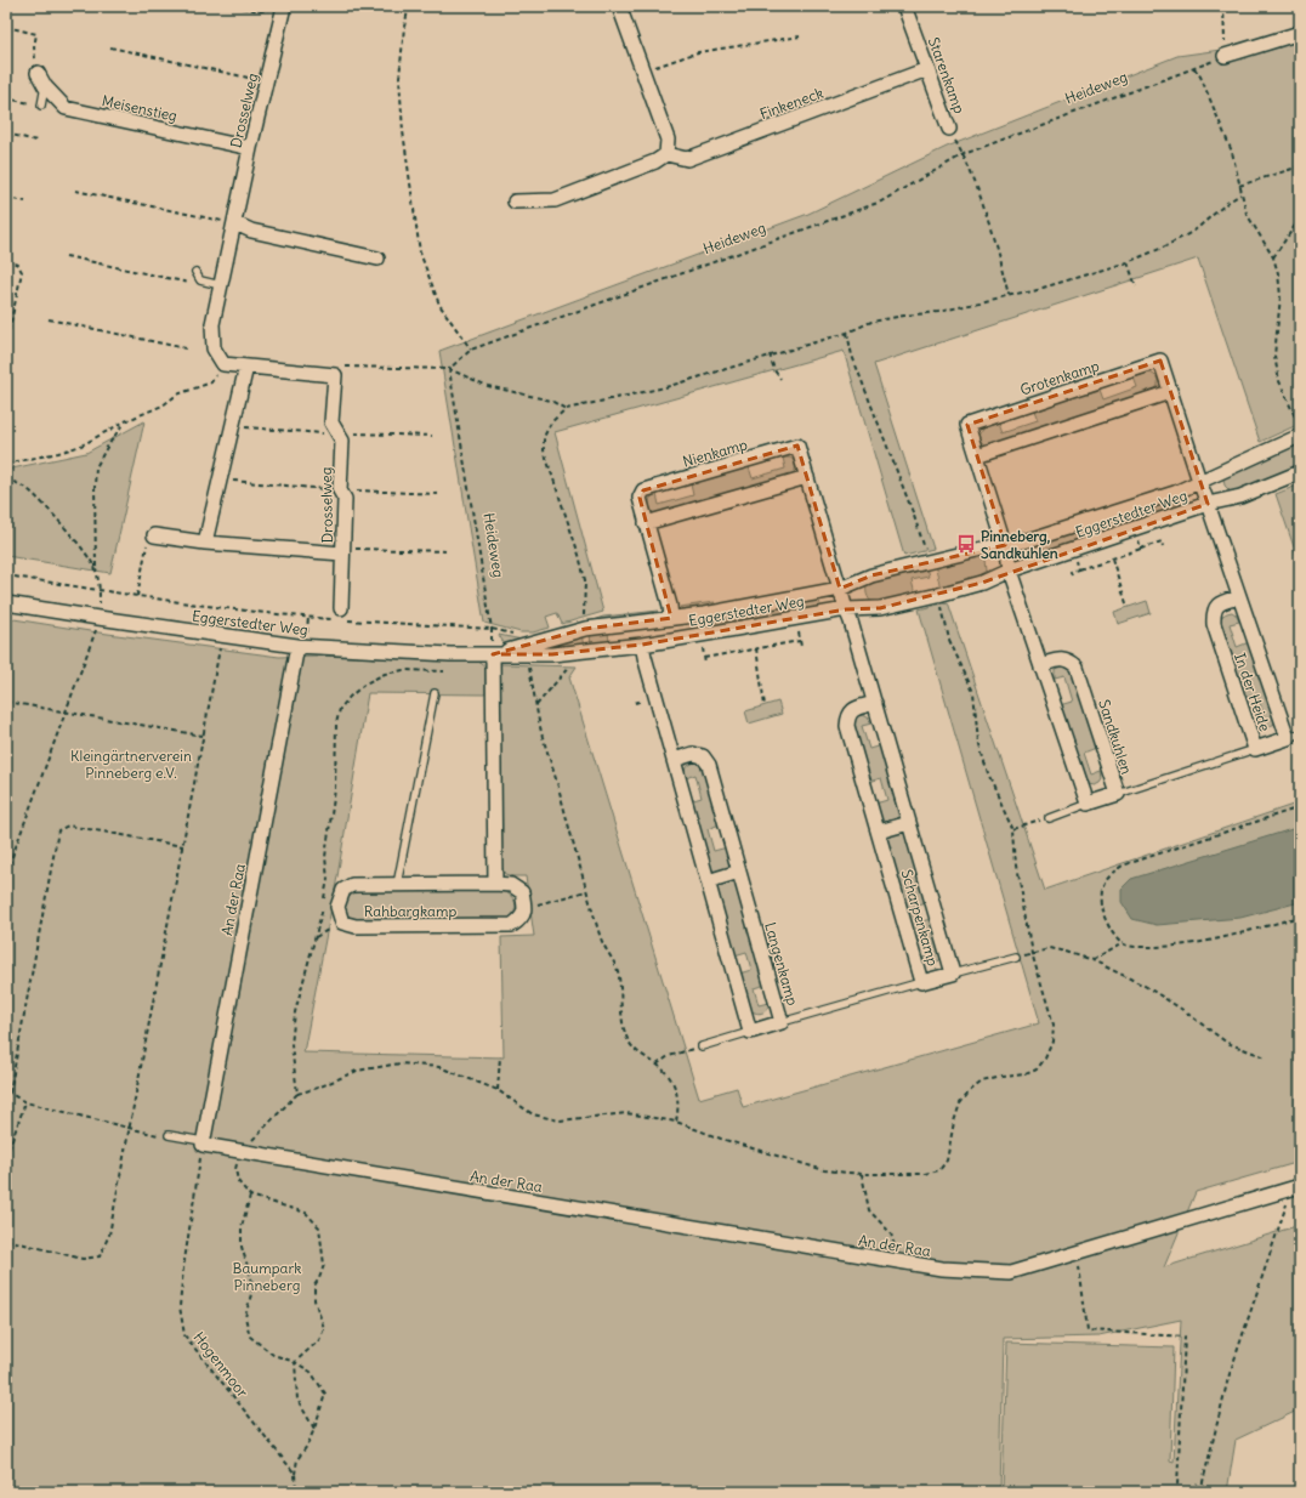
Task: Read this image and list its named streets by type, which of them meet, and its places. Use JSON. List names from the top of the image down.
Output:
{
  "streets": {
    "street": [
      "Starenkamp",
      "Finkeneck",
      "Meisenstieg",
      "Drosselweg",
      "Grotenkamp",
      "Nienkamp",
      "Eggerstedter Weg",
      "In der Heide",
      "Sandkuhlen",
      "An der Raa",
      "Rahbargkamp",
      "Scharpenkamp",
      "Langenkamp"
    ],
    "path": ["Heideweg", "Hogenmoor"]
  },
  "crossings": [
    ["Starenkamp", "Finkeneck"],
    ["Heideweg", "Eggerstedter Weg"],
    ["Meisenstieg", "Drosselweg"],
    ["Grotenkamp", "Eggerstedter Weg"],
    ["Nienkamp", "Eggerstedter Weg"],
    ["Eggerstedter Weg", "In der Heide"],
    ["Eggerstedter Weg", "An der Raa"],
    ["Eggerstedter Weg", "Scharpenkamp"],
    ["An der Raa", "Hogenmoor"]
  ],
  "parks": ["Kleingärtnerverein Pinneberg e.V.", "Baumpark Pinneberg"],
  "places": {
    "bus stop": ["Pinneberg, Sandkuhlen"]
  }
}
